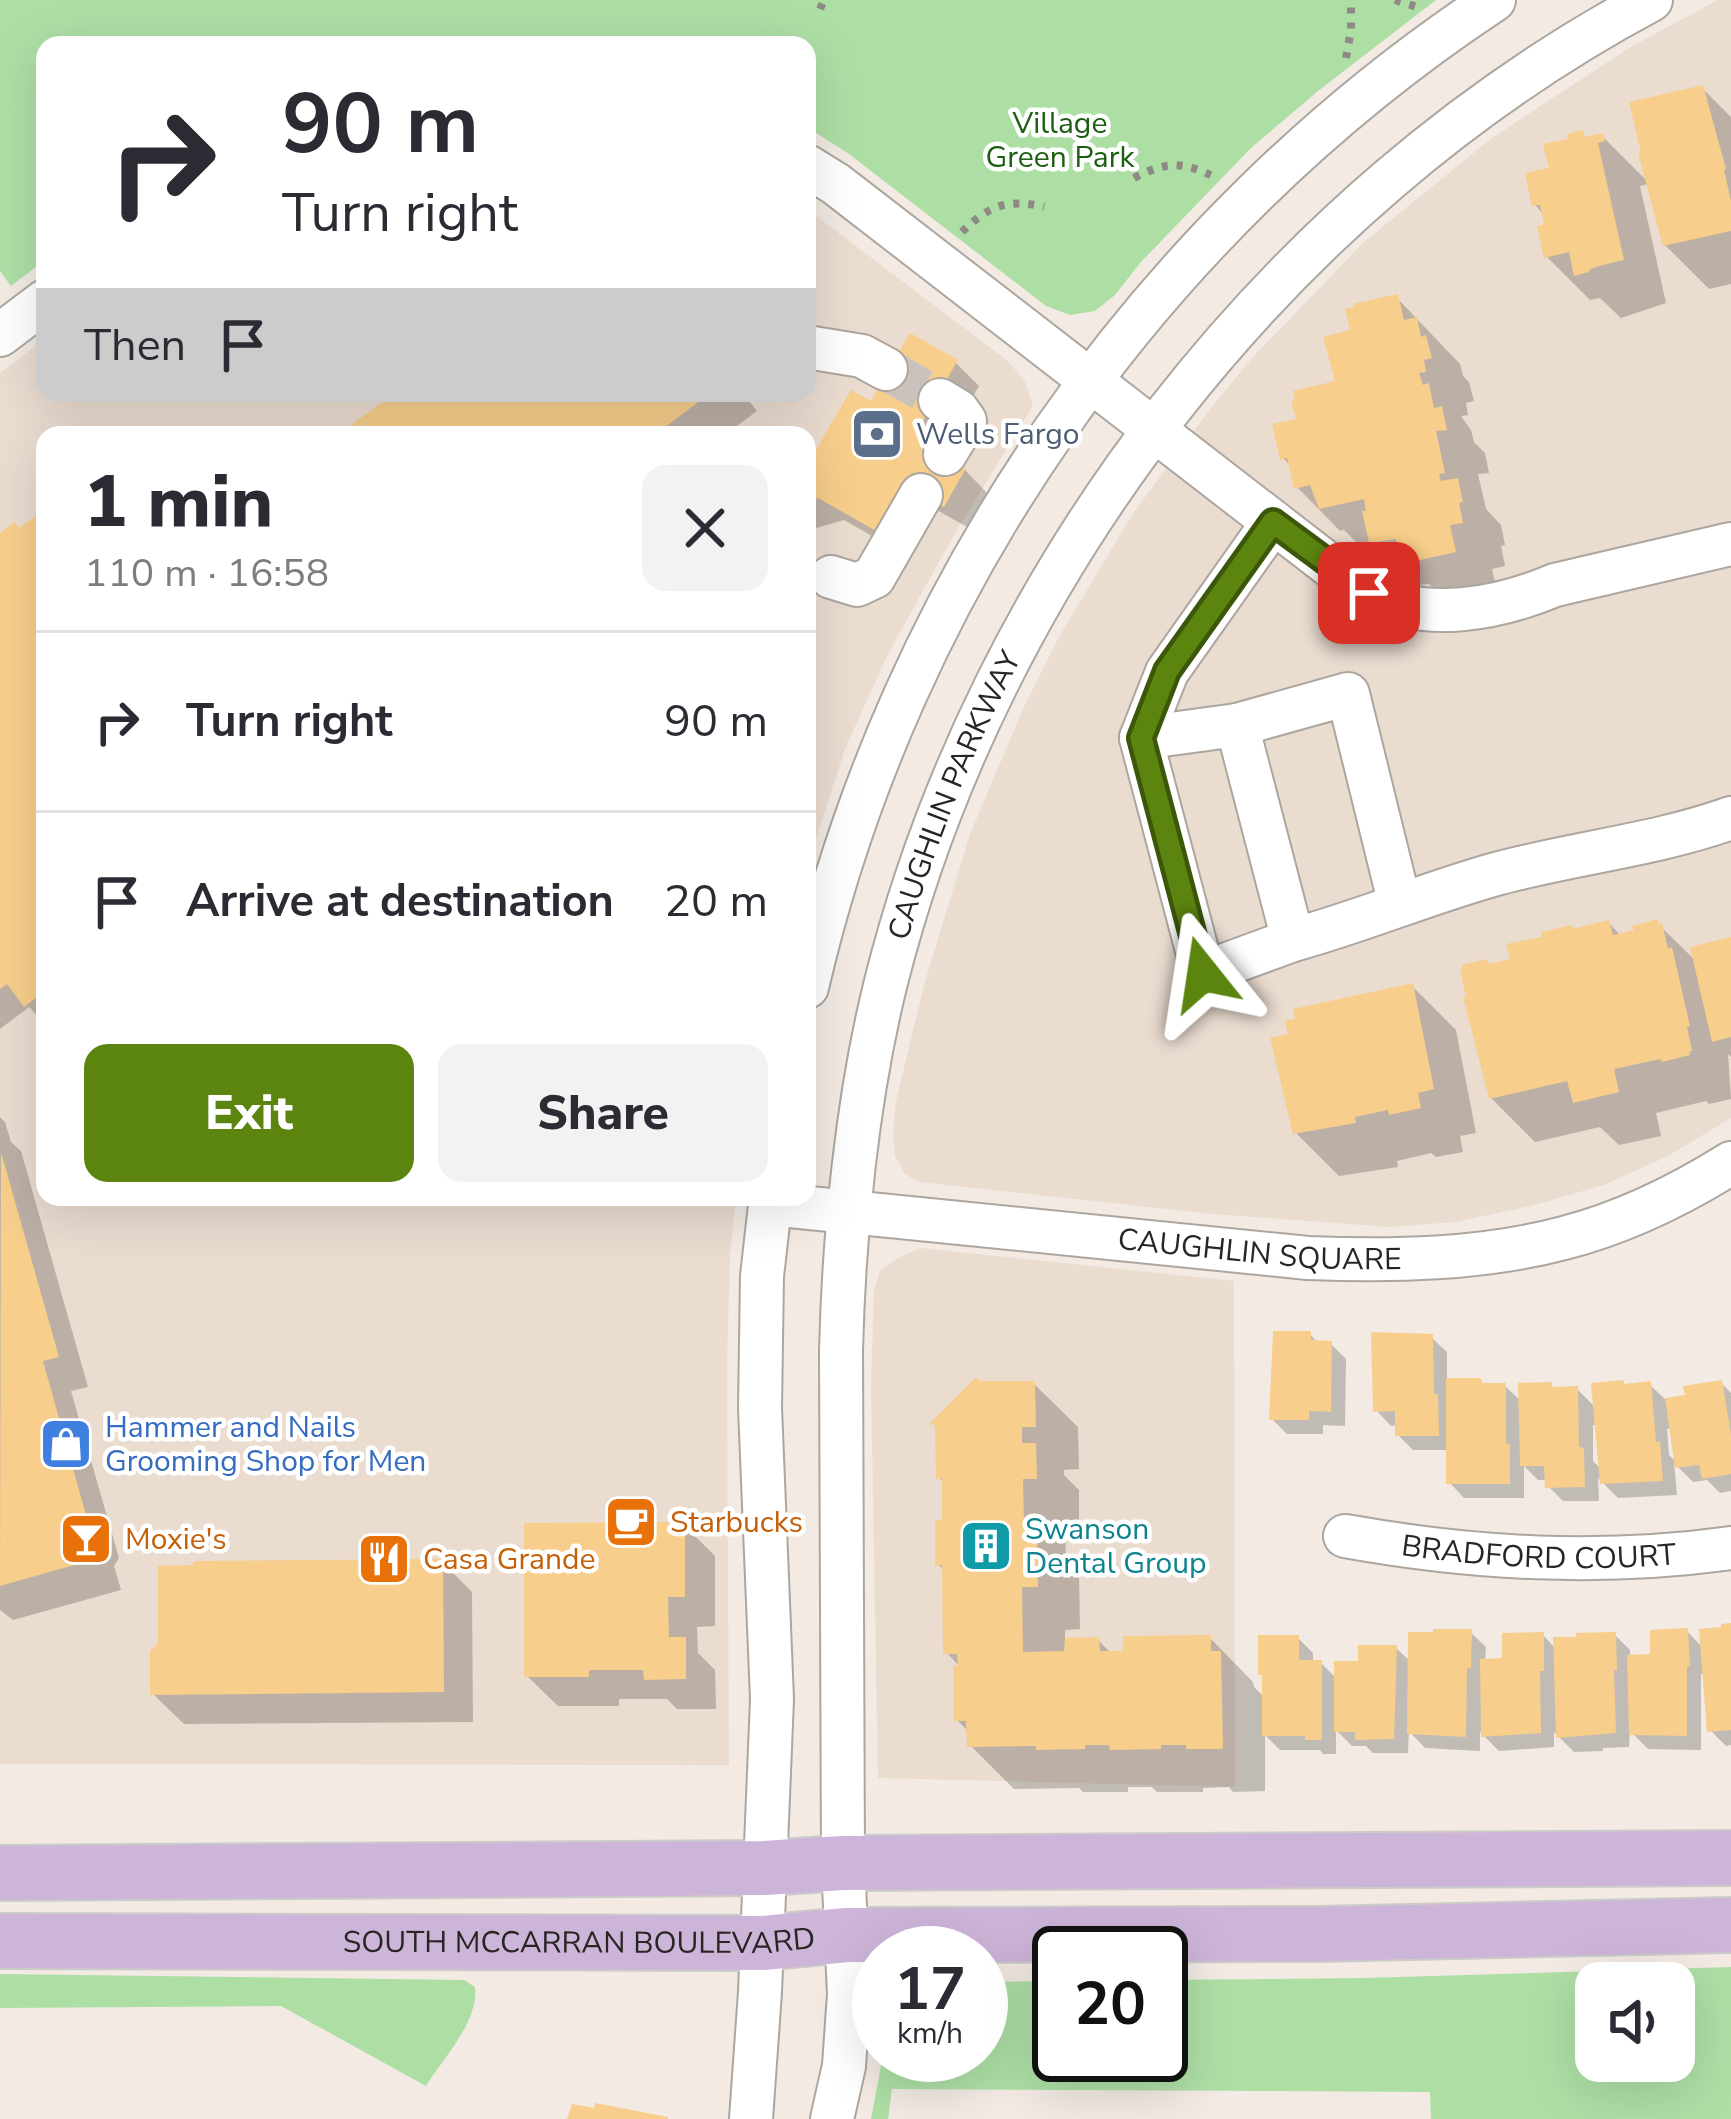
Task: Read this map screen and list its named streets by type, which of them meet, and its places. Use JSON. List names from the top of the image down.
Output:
{
  "streets": {
    "main road": ["SOUTH MCCARRAN BOULEVARD"],
    "street": ["CAUGHLIN PARKWAY", "CAUGHLIN SQUARE", "BRADFORD COURT"]
  },
  "crossings": [
    ["CAUGHLIN PARKWAY", "CAUGHLIN SQUARE"],
    ["CAUGHLIN PARKWAY", "SOUTH MCCARRAN BOULEVARD"]
  ],
  "parks": ["Village Green Park"],
  "places": {
    "bank": ["Wells Fargo"],
    "shop": ["Hammer and Nails Grooming Shop for Men"],
    "cafe": ["Starbucks"],
    "bar": ["Moxie's"],
    "building": ["Swanson Dental Group"],
    "restaurant": ["Casa Grande"]
  },
  "page": {
    "turn": ["90 m", "Turn right"],
    "then": "Then",
    "heading": ["1 min", "110 m · 16:58"],
    "list": [
      {
        "name": "Turn right",
        "value": "90 m"
      },
      {
        "name": "Arrive at destination",
        "value": "20 m"
      }
    ],
    "buttons": ["Exit", "Share"],
    "speed": "17 km/h",
    "limit": "20"
  }
}
